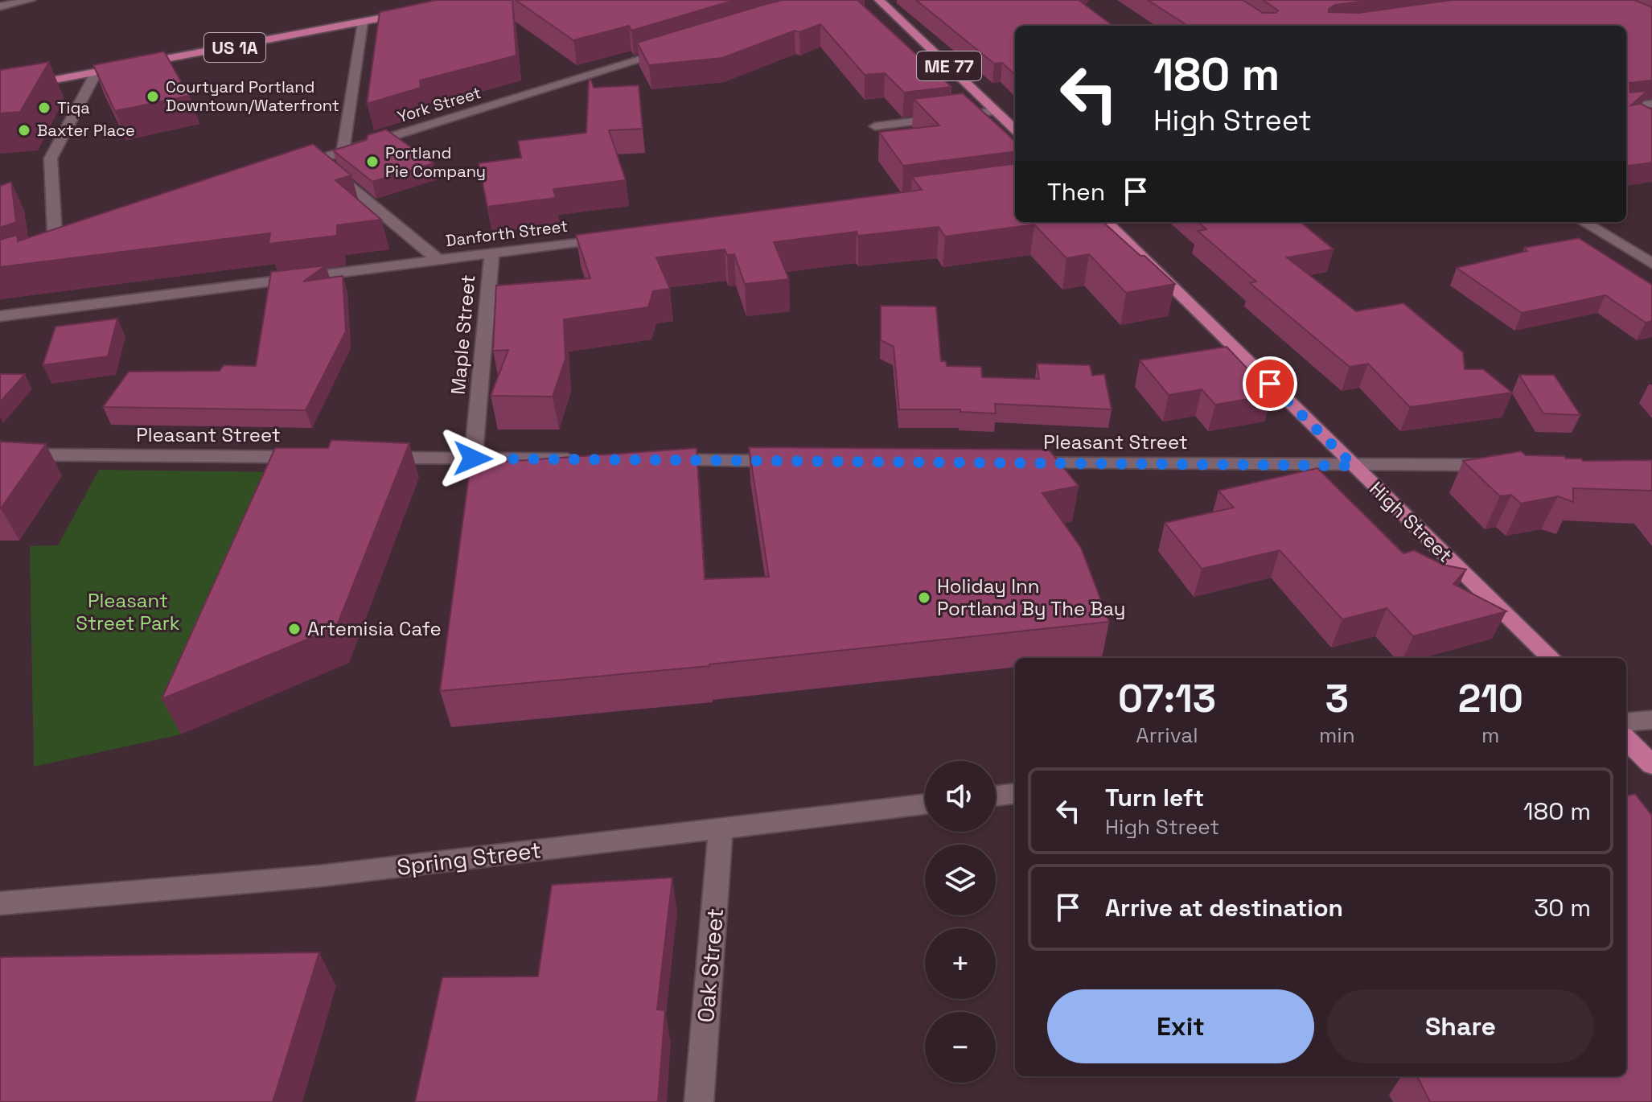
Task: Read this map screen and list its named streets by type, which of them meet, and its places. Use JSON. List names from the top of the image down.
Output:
{
  "streets": {
    "main road": ["US 1A", "ME 77", "High Street"],
    "street": [
      "York Street",
      "Danforth Street",
      "Maple Street",
      "Pleasant Street",
      "Spring Street",
      "Oak Street"
    ]
  },
  "crossings": [
    ["York Street", "Maple Street"],
    ["Danforth Street", "Maple Street"],
    ["Pleasant Street", "High Street"],
    ["Spring Street", "Oak Street"]
  ],
  "parks": ["Pleasant Street Park"],
  "places": [
    "Courtyard Portland Downtown/Waterfront",
    "Tiqa",
    "Baxter Place",
    "Portland Pie Company",
    "Holiday Inn Portland By The Bay",
    "Artemisia Cafe"
  ],
  "page": {
    "turn": ["180 m", "High Street"],
    "then": "Then",
    "eta": [
      "07:13",
      "Arrival",
      "3",
      "min",
      "210",
      "m"
    ],
    "map_buttons": ["+", "−"],
    "list": [
      {
        "name": "Turn left",
        "note": "High Street",
        "value": "180 m"
      },
      {
        "name": "Arrive at destination",
        "value": "30 m"
      }
    ],
    "buttons": ["Exit", "Share"]
  }
}
